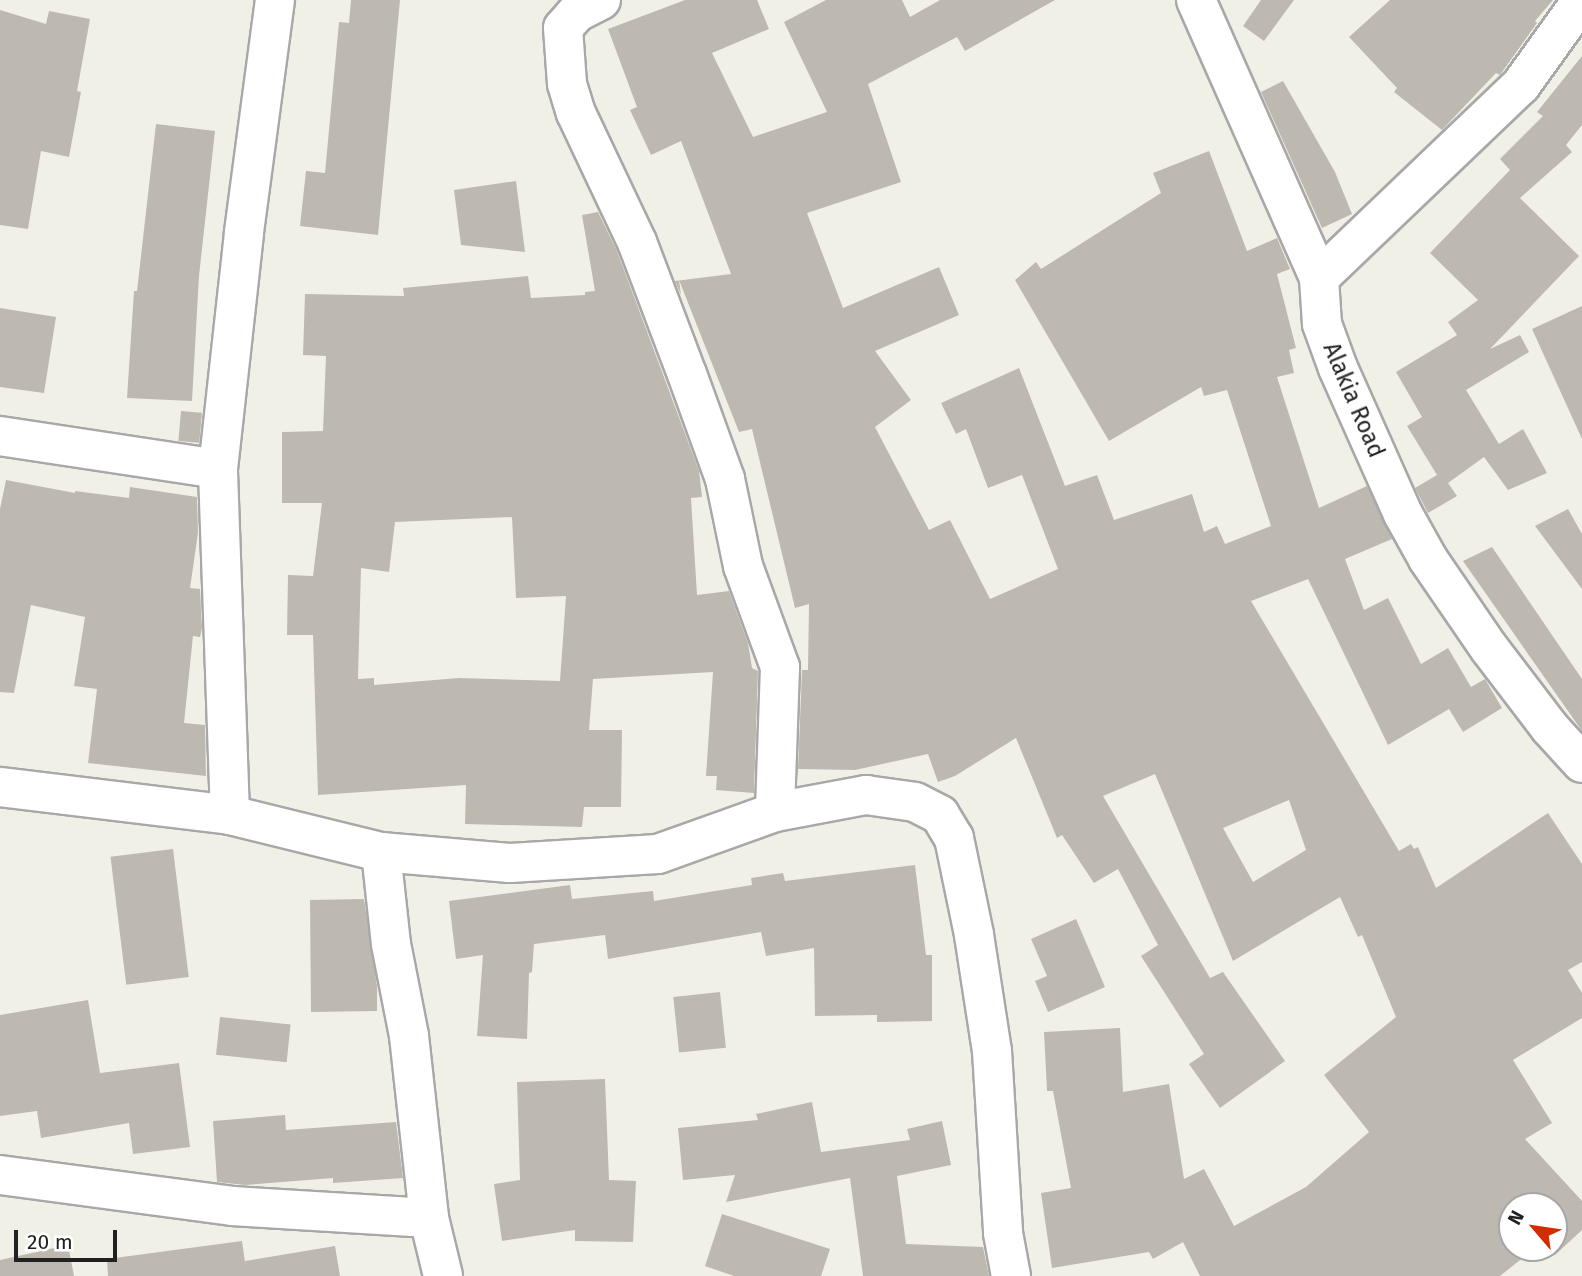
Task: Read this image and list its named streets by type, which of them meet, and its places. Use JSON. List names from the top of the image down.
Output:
{
  "streets": {
    "street": ["Alakia Road"]
  },
  "scale_bar": "20 m",
  "north": "top left"
}
